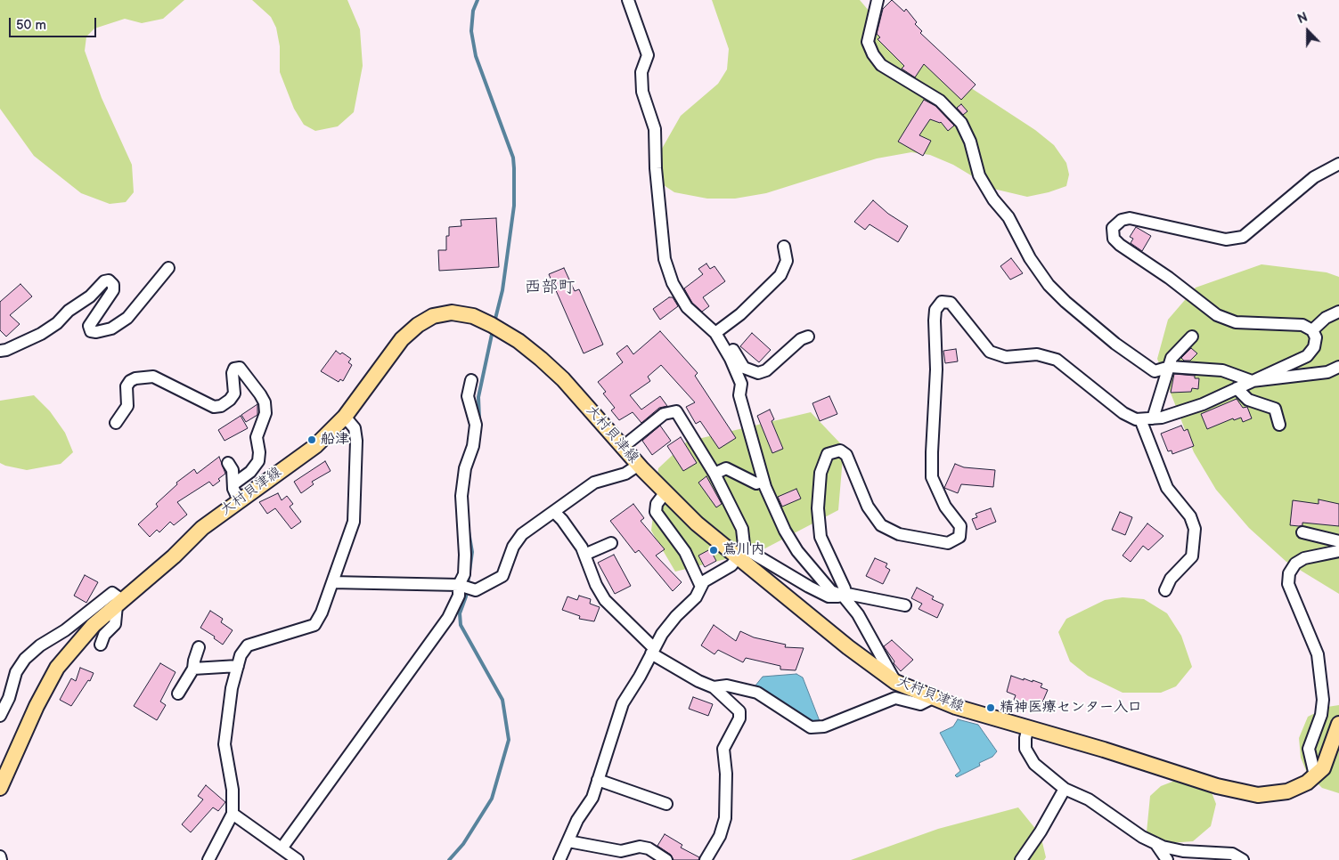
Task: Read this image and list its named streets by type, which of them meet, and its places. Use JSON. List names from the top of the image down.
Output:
{
  "streets": {
    "main road": ["大村貝津線"]
  },
  "districts": ["西部町"],
  "places": ["船津", "蔦川内", "精神医療センター入口"],
  "scale_bar": "50 m",
  "north": "top"
}
